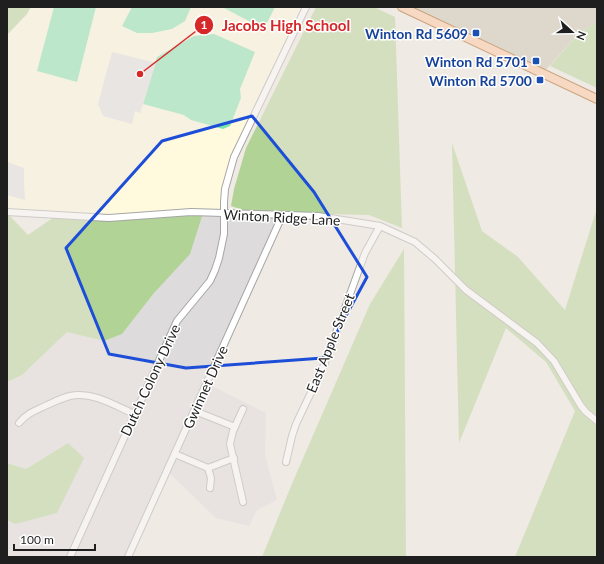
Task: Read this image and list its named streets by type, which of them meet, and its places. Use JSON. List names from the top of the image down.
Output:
{
  "streets": {
    "street": [
      "Winton Ridge Lane",
      "East Apple Street",
      "Dutch Colony Drive",
      "Gwinnet Drive"
    ]
  },
  "crossings": [
    ["Winton Ridge Lane", "East Apple Street"],
    ["Winton Ridge Lane", "Dutch Colony Drive"],
    ["Winton Ridge Lane", "Gwinnet Drive"]
  ],
  "places": {
    "transit": ["Winton Rd 5609", "Winton Rd 5701", "Winton Rd 5700"],
    "other": ["Jacobs High School"]
  },
  "scale_bar": "100 m",
  "north": "right"
}
